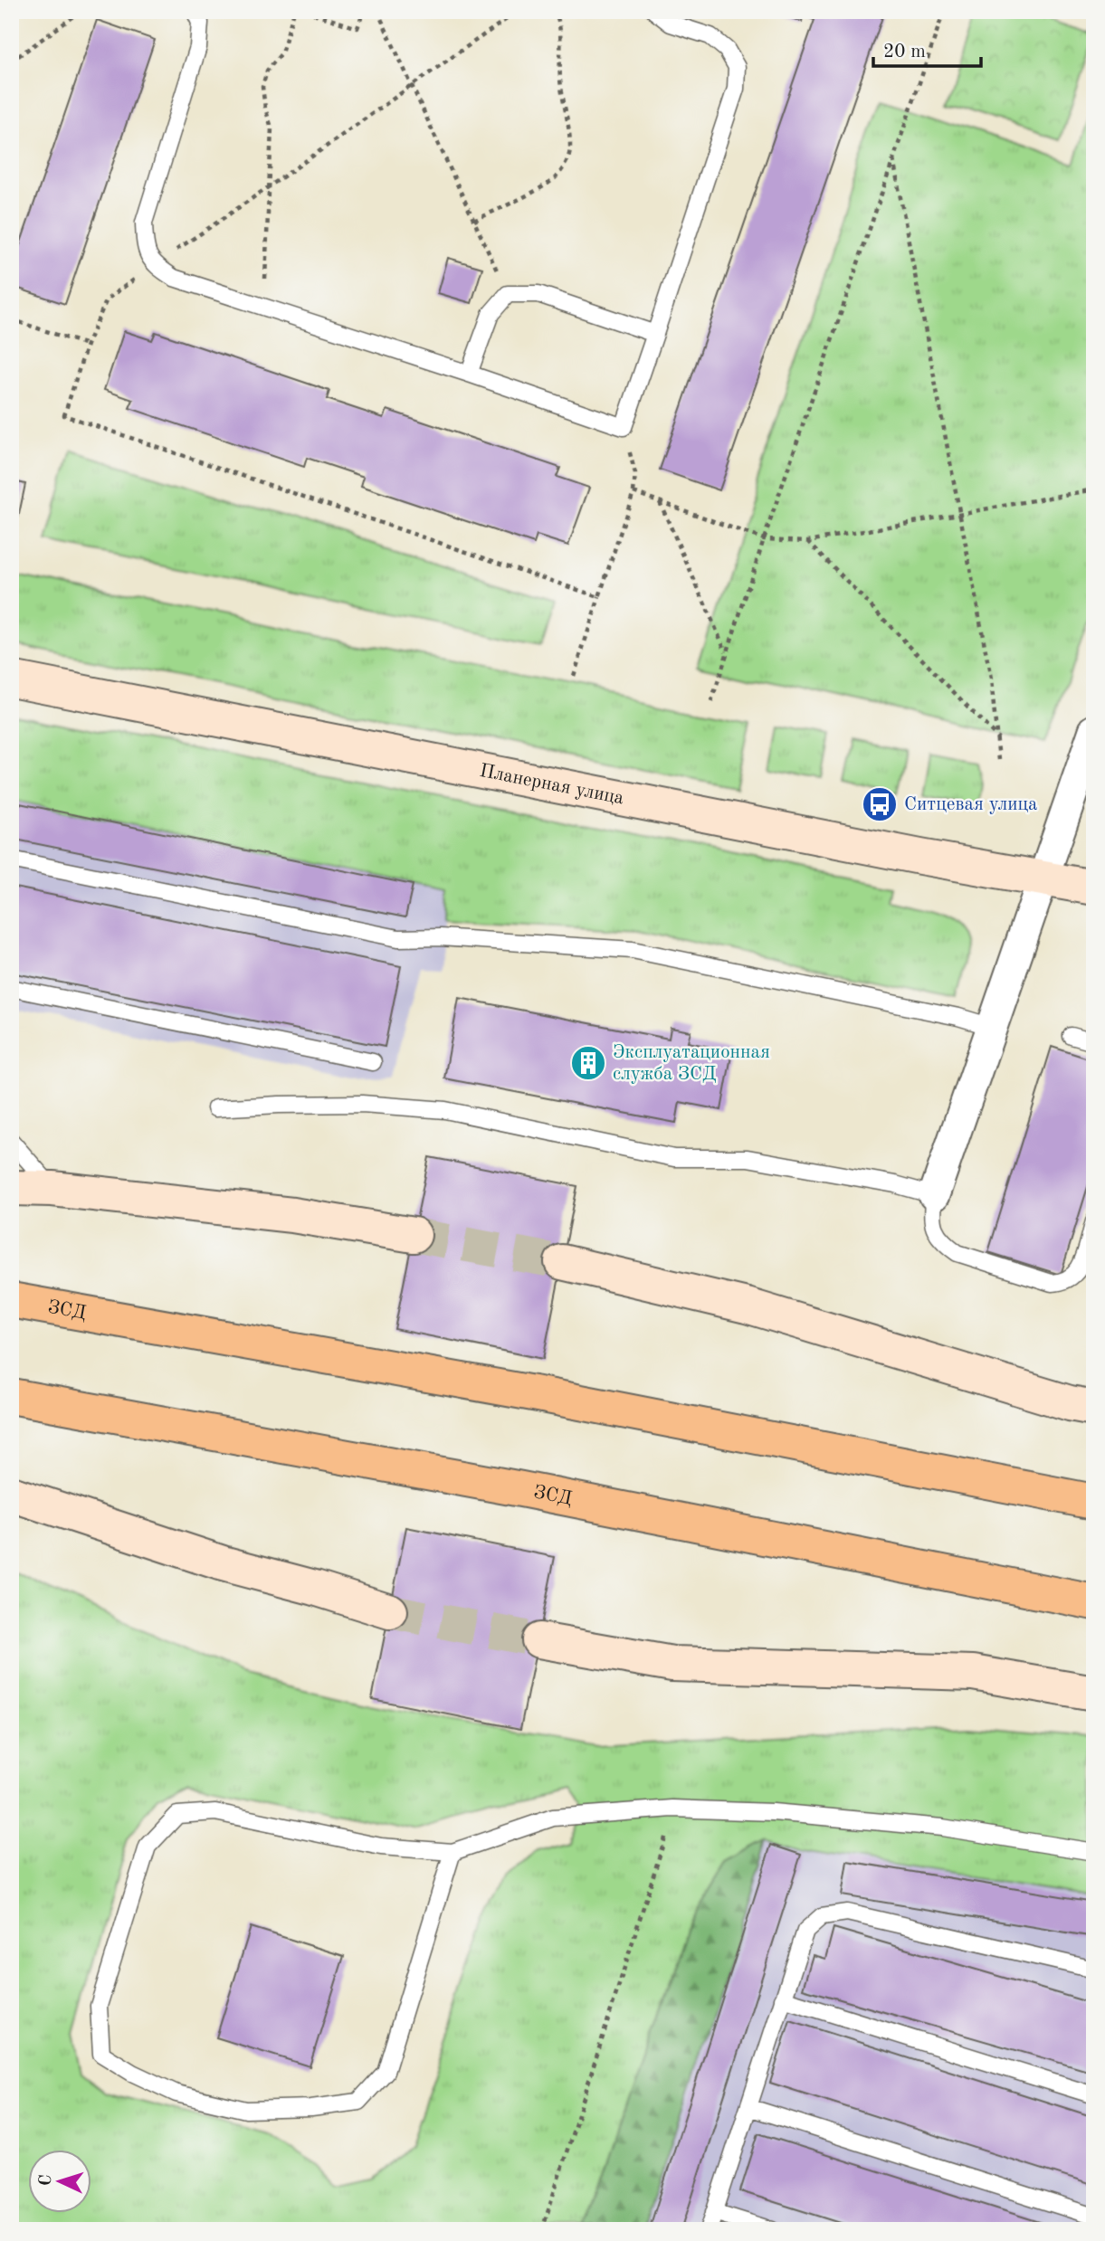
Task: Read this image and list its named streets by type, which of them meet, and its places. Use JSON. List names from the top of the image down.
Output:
{
  "streets": {
    "highway": ["ЗСД"],
    "main road": ["Планерная улица"]
  },
  "places": {
    "bus stop": ["Ситцевая улица"],
    "building": ["Эксплуатационная служба ЗСД"]
  },
  "scale_bar": "20 m",
  "north": "left"
}
